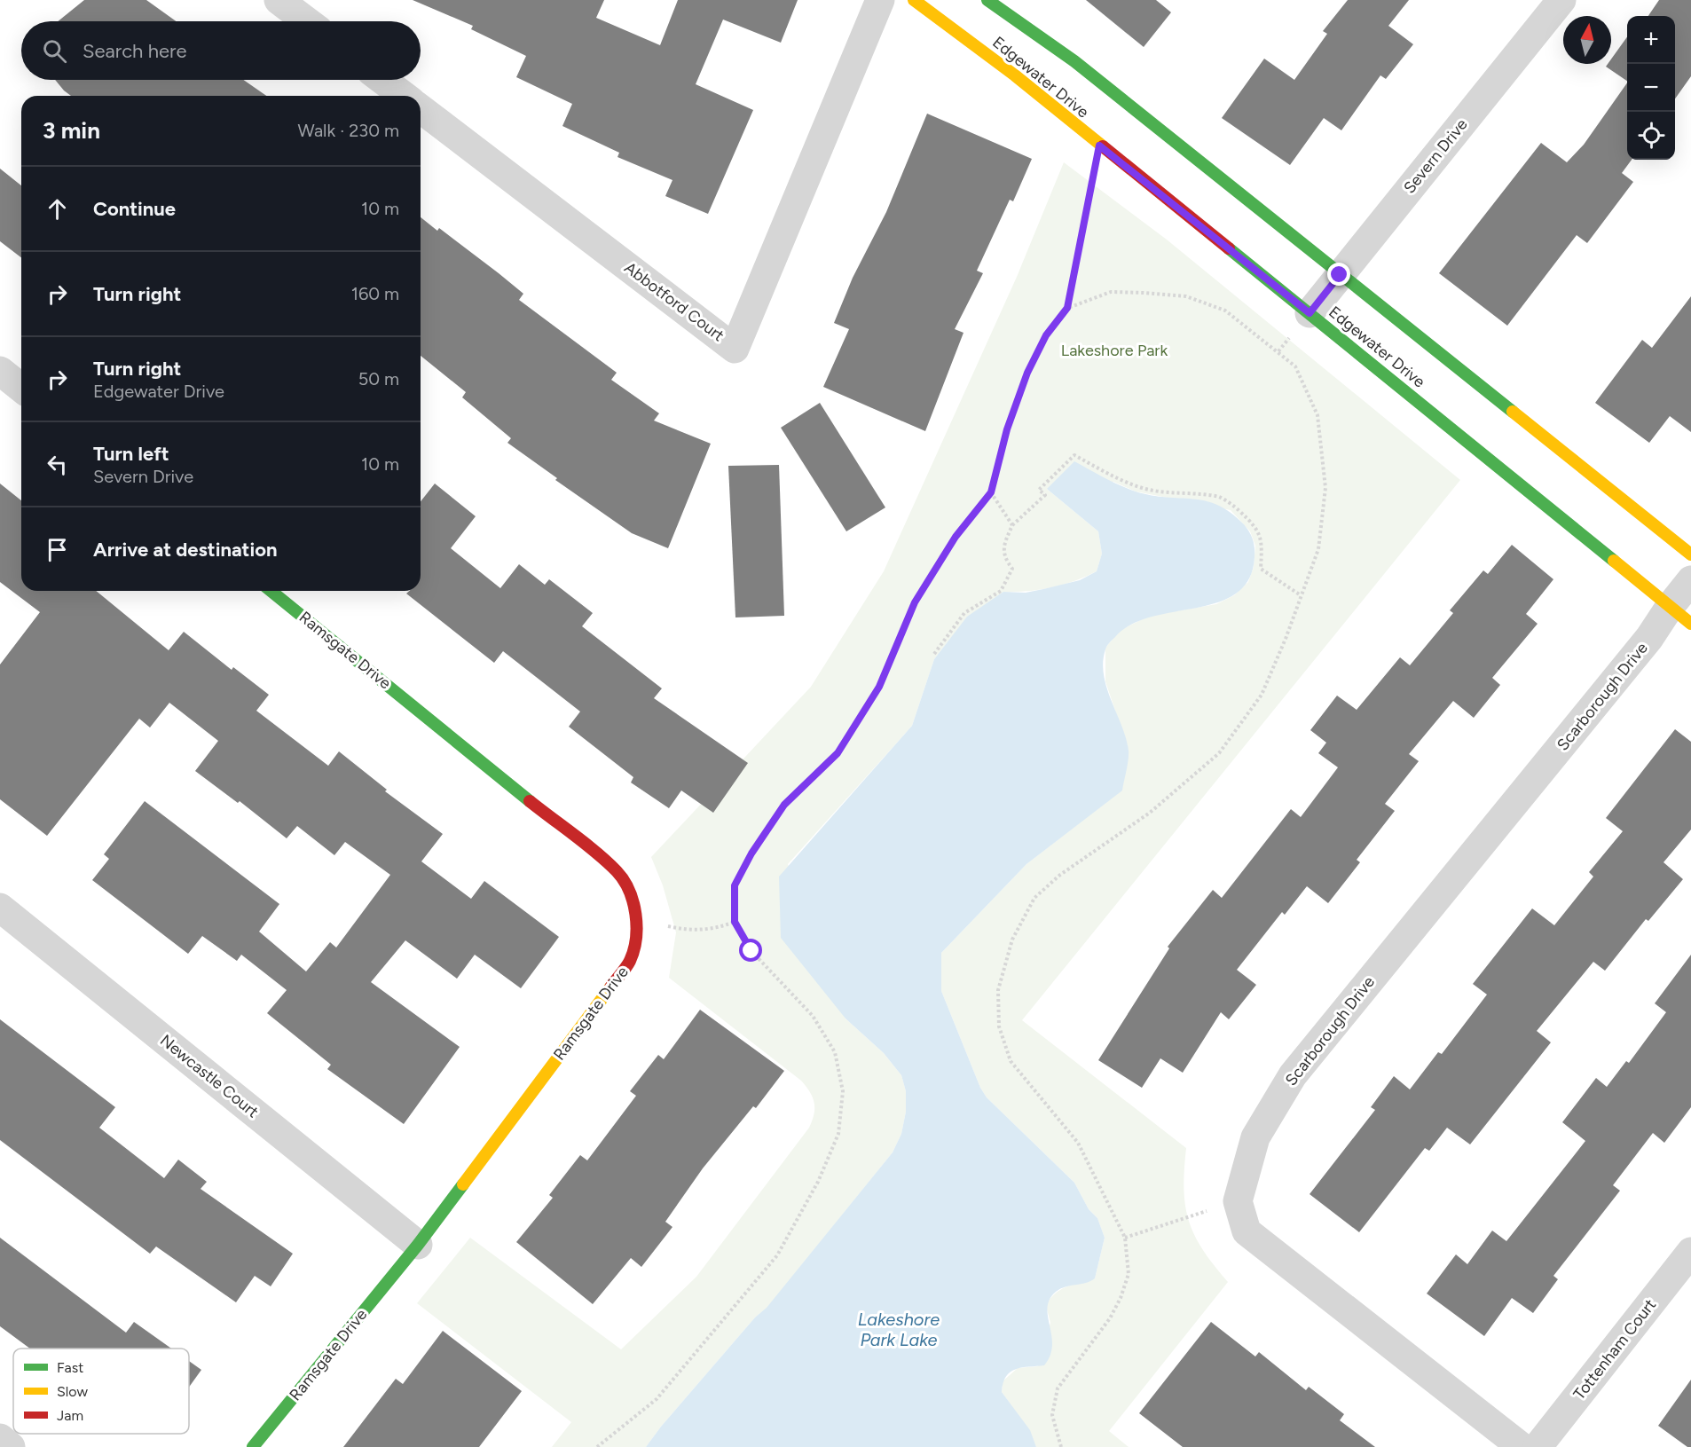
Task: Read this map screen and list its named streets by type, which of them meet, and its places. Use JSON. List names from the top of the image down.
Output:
{
  "streets": {
    "street": [
      "Edgewater Drive",
      "Severn Drive",
      "Abbotford Court",
      "Ramsgate Drive",
      "Scarborough Drive",
      "Newcastle Court",
      "Tottenham Court"
    ]
  },
  "crossings": [
    ["Edgewater Drive", "Severn Drive"],
    ["Edgewater Drive", "Scarborough Drive"],
    ["Ramsgate Drive", "Newcastle Court"]
  ],
  "water": ["Lakeshore Park Lake"],
  "parks": ["Lakeshore Park"],
  "legend": ["Fast", "Slow", "Jam"],
  "north": "top",
  "page": {
    "map_buttons": ["+", "−"],
    "search": "Search here",
    "heading": ["3 min", "Walk · 230 m"],
    "list": [
      ["Continue", "10 m"],
      ["Turn right", "160 m"],
      ["Turn right", "Edgewater Drive", "50 m"],
      ["Turn left", "Severn Drive", "10 m"],
      "Arrive at destination"
    ]
  }
}
